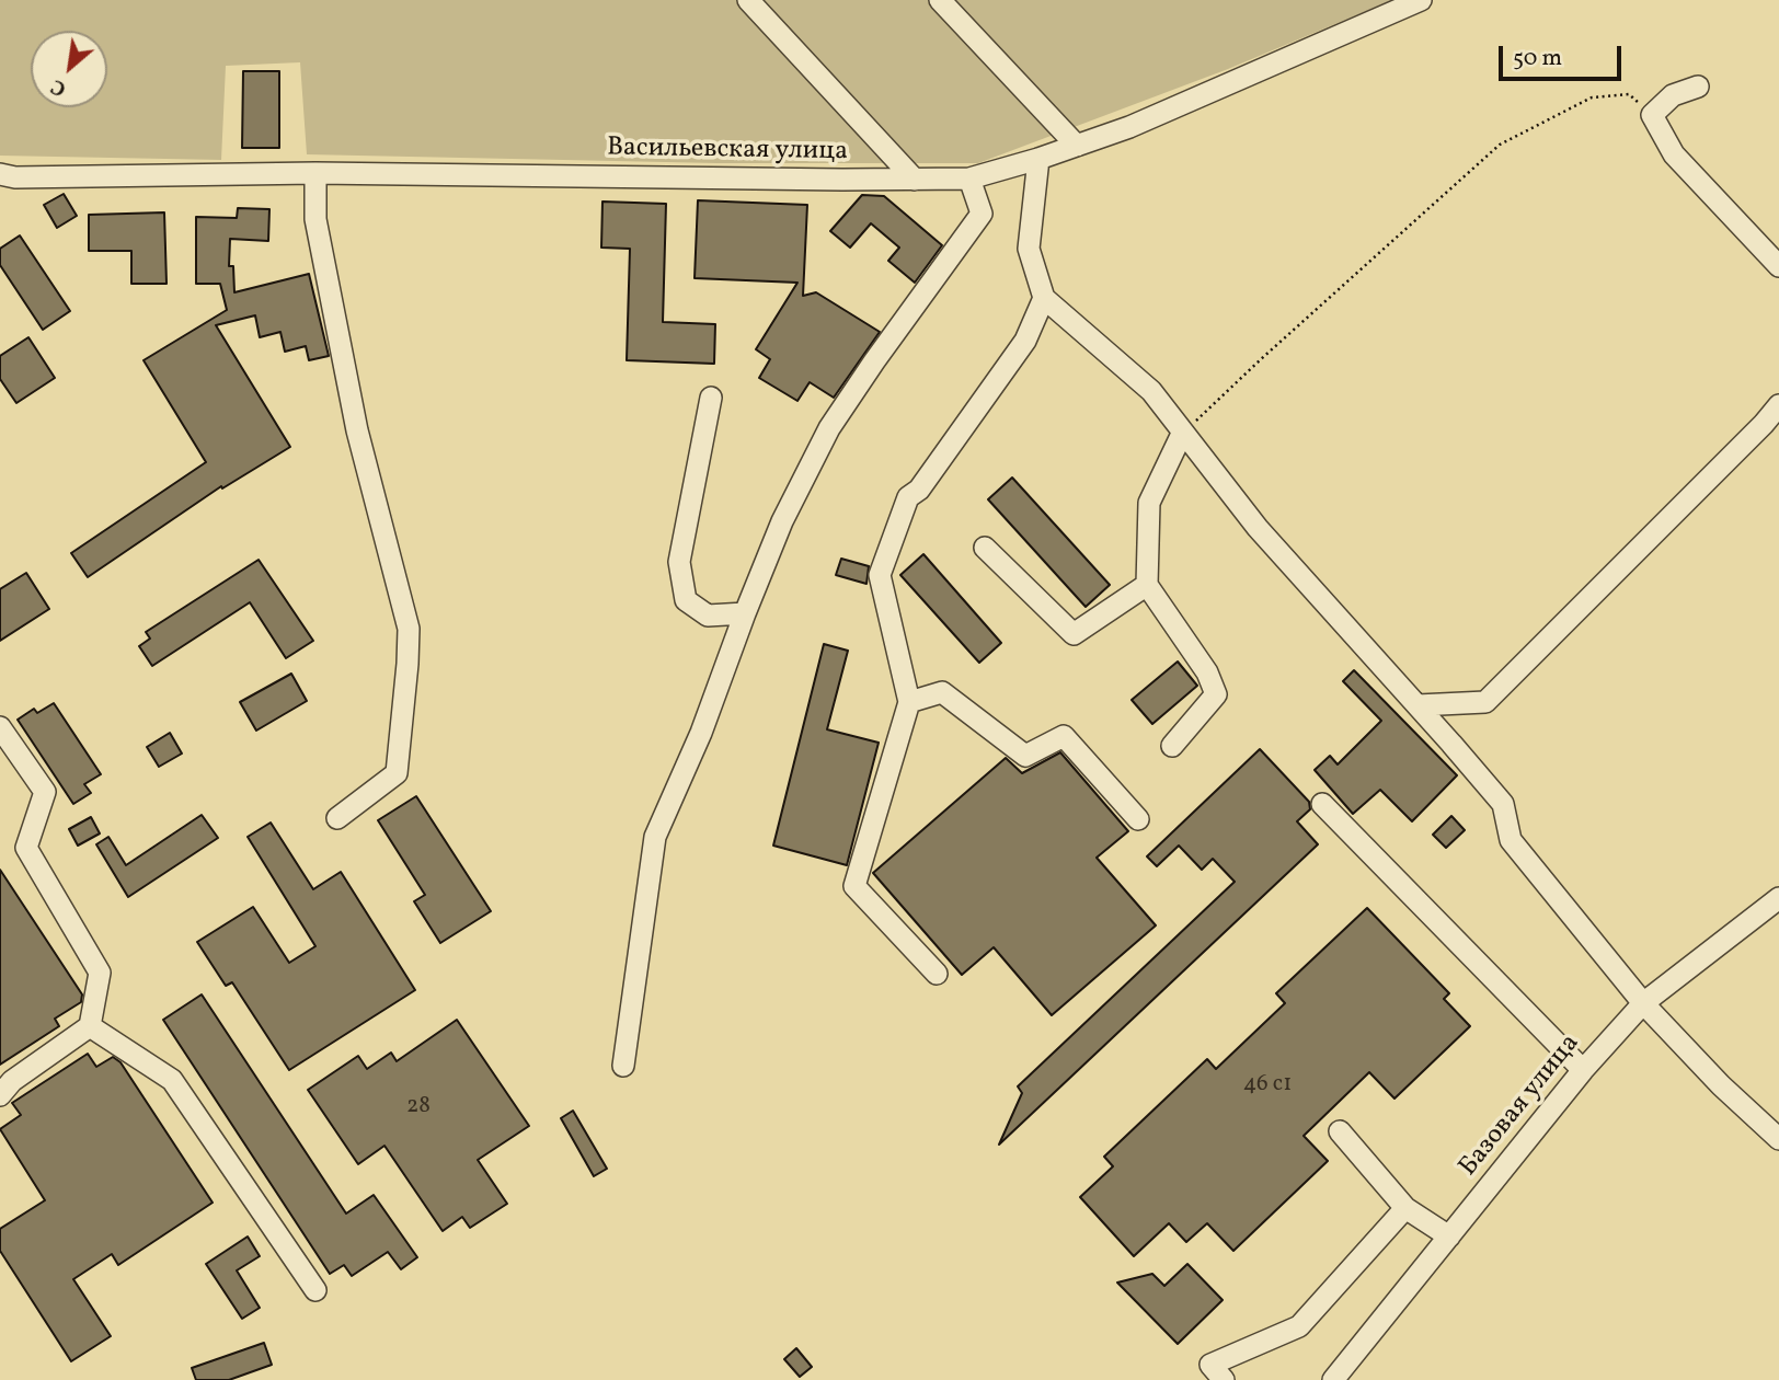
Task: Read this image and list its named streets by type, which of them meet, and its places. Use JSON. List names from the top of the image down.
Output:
{
  "streets": {
    "street": ["Васильевская улица", "Базовая улица"]
  },
  "house_numbers": ["46 с1", "28"],
  "scale_bar": "50 m",
  "north": "bottom left"
}
